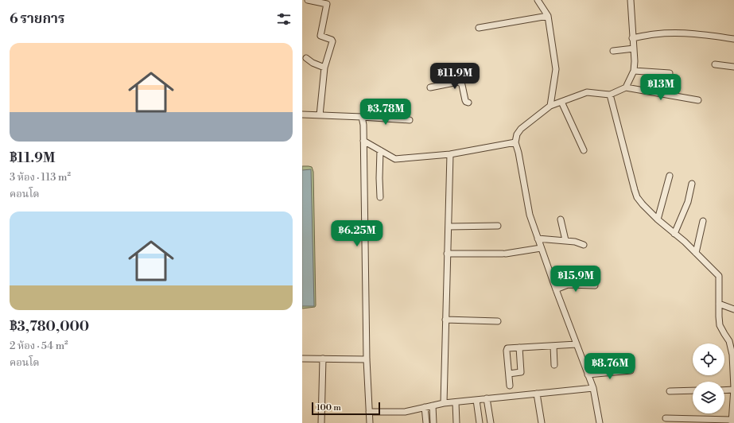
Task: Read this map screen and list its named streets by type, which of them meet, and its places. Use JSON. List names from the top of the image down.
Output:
{
  "scale_bar": "100 m",
  "page": {
    "heading": "6 รายการ",
    "list": [
      {
        "name": "฿11.9M",
        "note": "3 ห้อง · 113 m² · คอนโด"
      },
      {
        "name": "฿3,780,000",
        "note": "2 ห้อง · 54 m² · คอนโด"
      }
    ],
    "price": [
      "฿11.9M",
      "฿13M",
      "฿3.78M",
      "฿6.25M",
      "฿15.9M",
      "฿8.76M"
    ],
    "scale": "100 m"
  }
}
